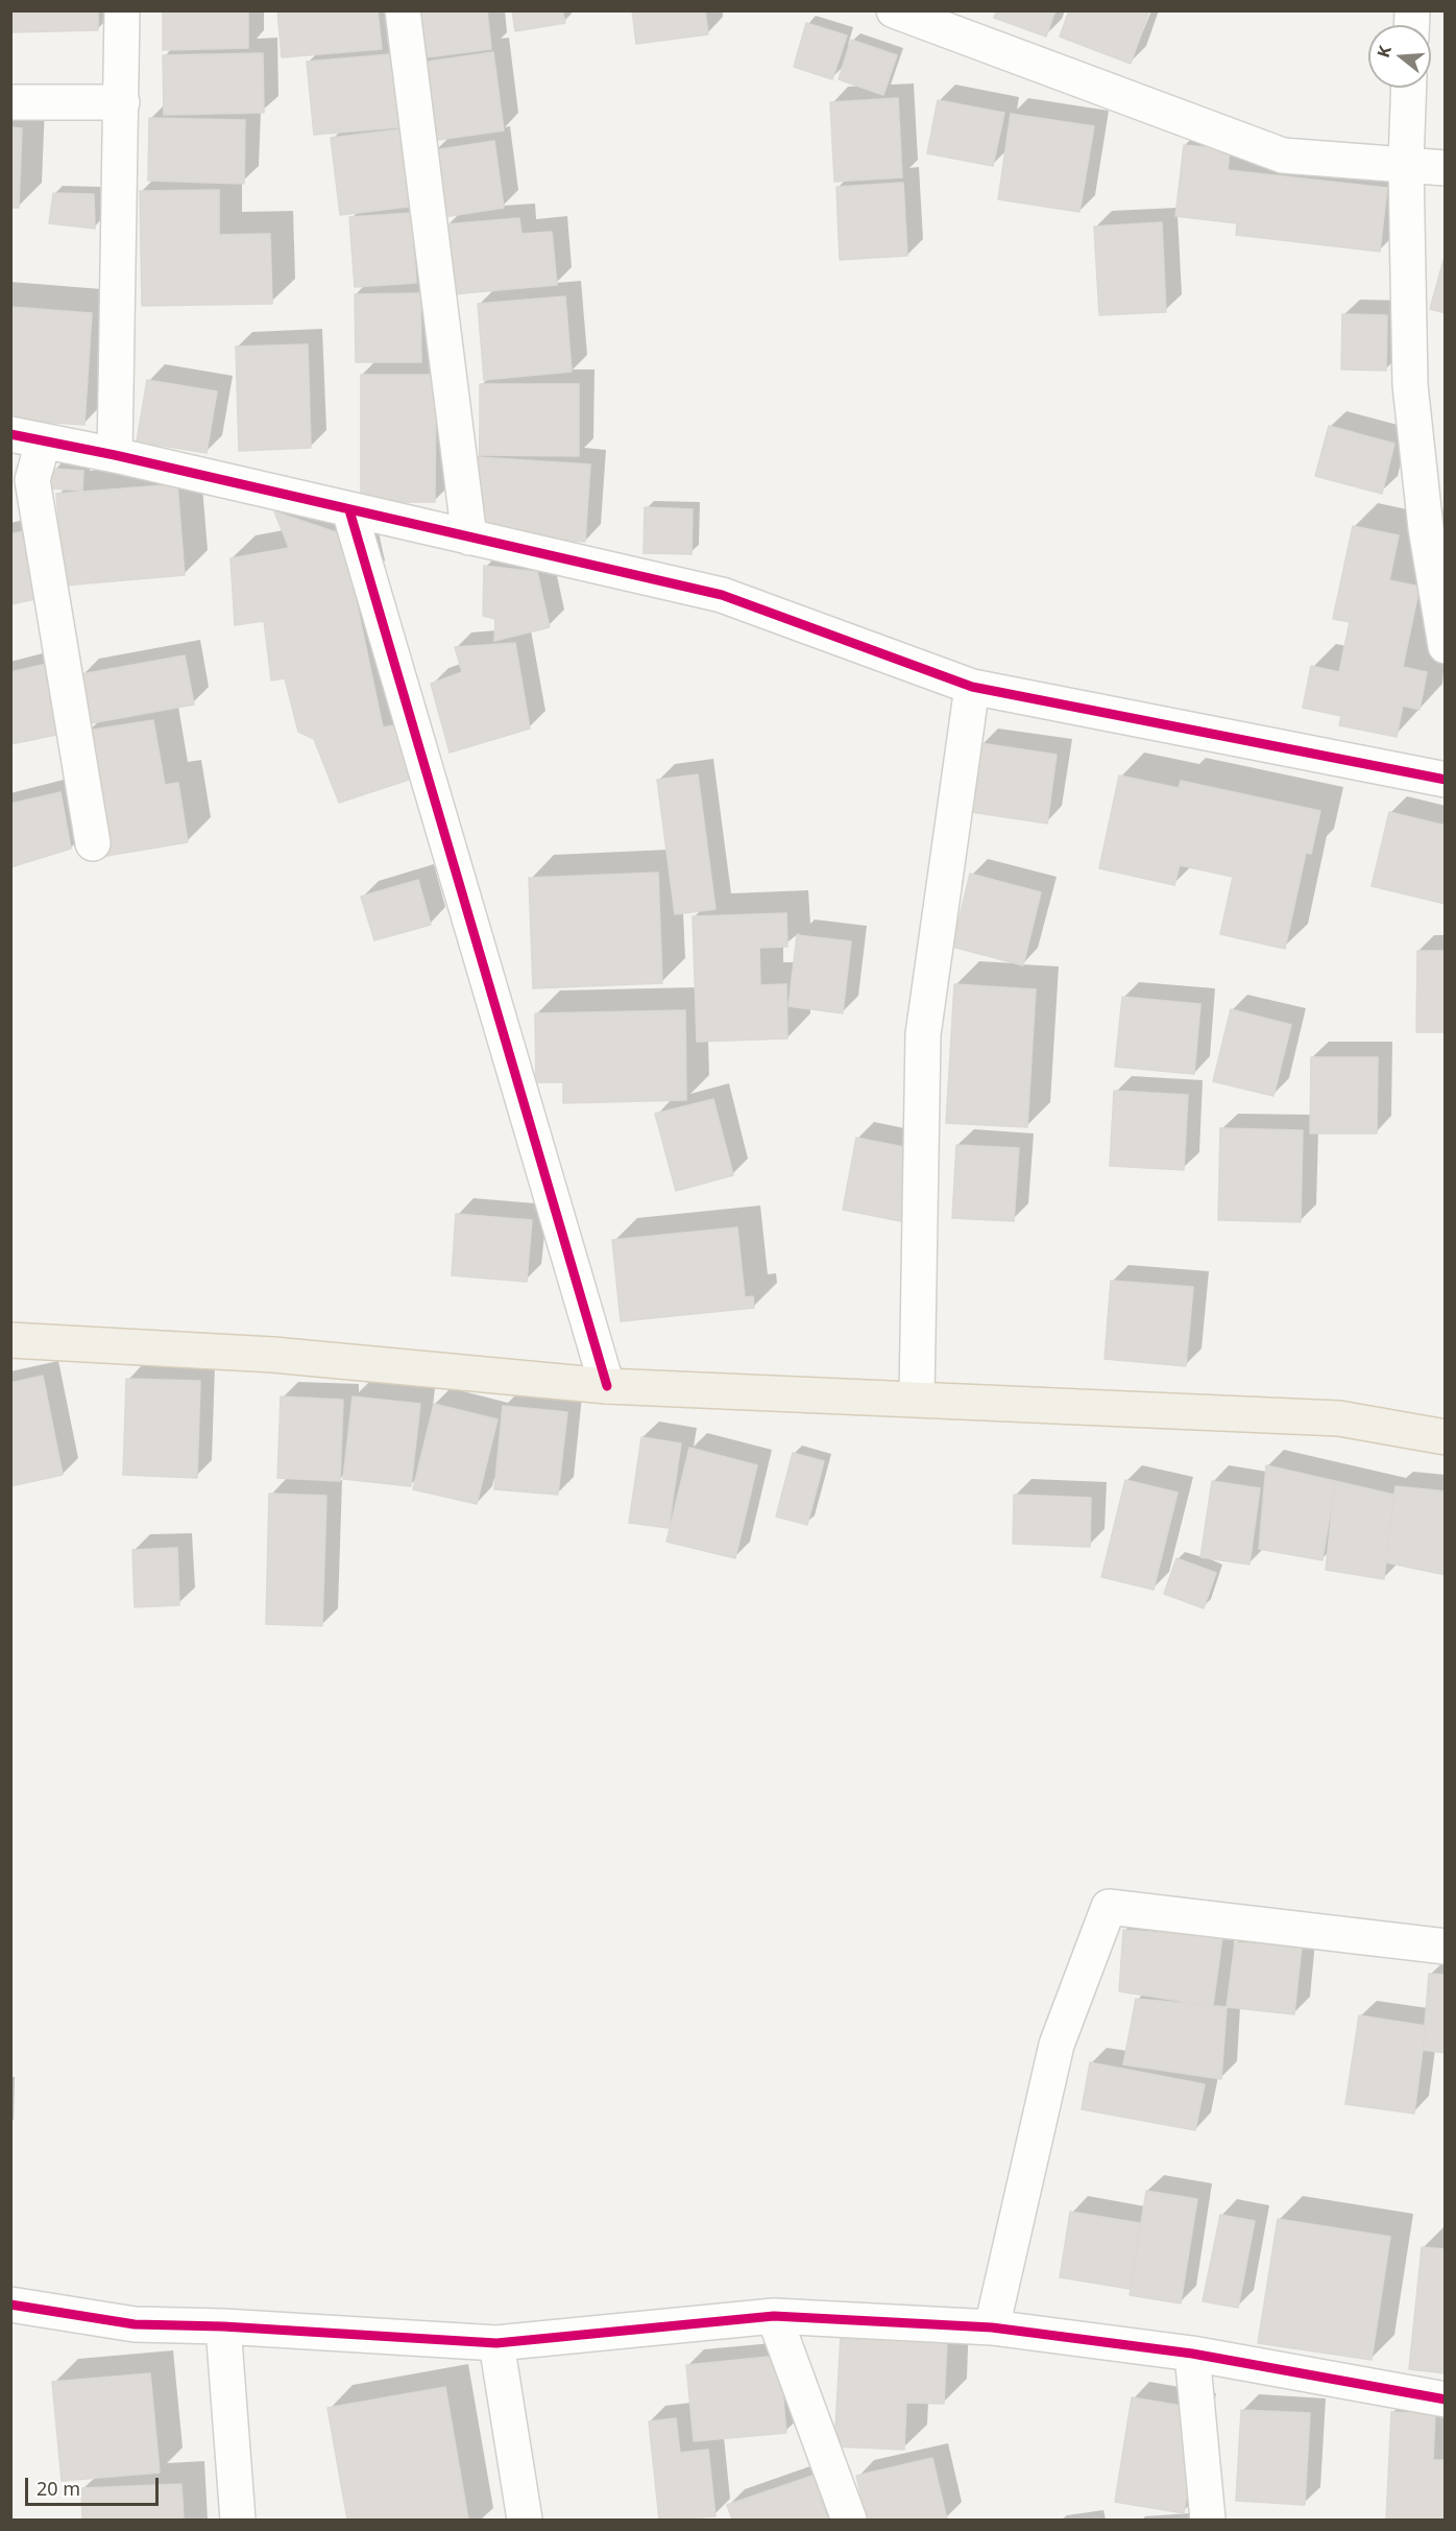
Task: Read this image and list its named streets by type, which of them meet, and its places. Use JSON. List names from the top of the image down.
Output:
{
  "scale_bar": "20 m",
  "north": "left"
}
